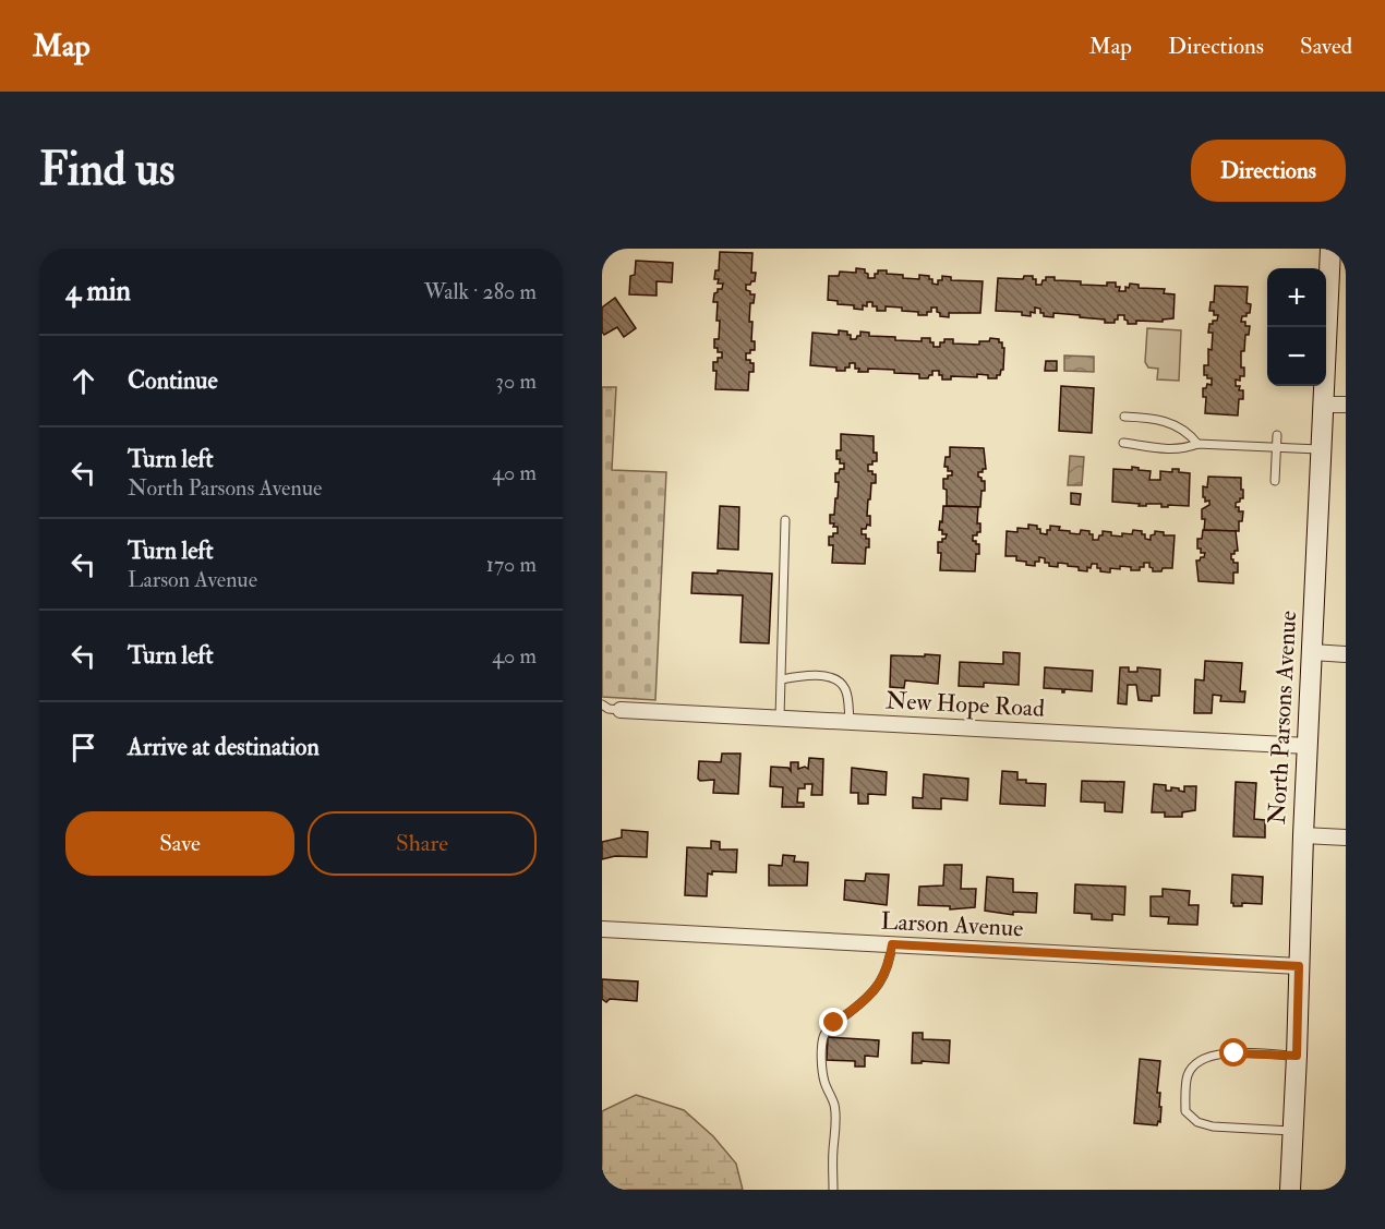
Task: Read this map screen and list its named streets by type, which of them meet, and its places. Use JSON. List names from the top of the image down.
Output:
{
  "streets": {
    "main road": ["North Parsons Avenue"],
    "street": ["New Hope Road", "Larson Avenue"]
  },
  "crossings": [
    ["New Hope Road", "North Parsons Avenue"],
    ["North Parsons Avenue", "Larson Avenue"]
  ],
  "page": {
    "header": "Map",
    "nav": ["Map", "Directions", "Saved"],
    "buttons": [
      "Directions",
      ["Save", "Share"]
    ],
    "title": "Find us",
    "heading": ["4 min", "Walk · 280 m"],
    "map_buttons": ["+", "−"],
    "list": [
      ["Continue", "30 m"],
      ["Turn left", "North Parsons Avenue", "40 m"],
      ["Turn left", "Larson Avenue", "170 m"],
      ["Turn left", "40 m"],
      "Arrive at destination"
    ]
  }
}
